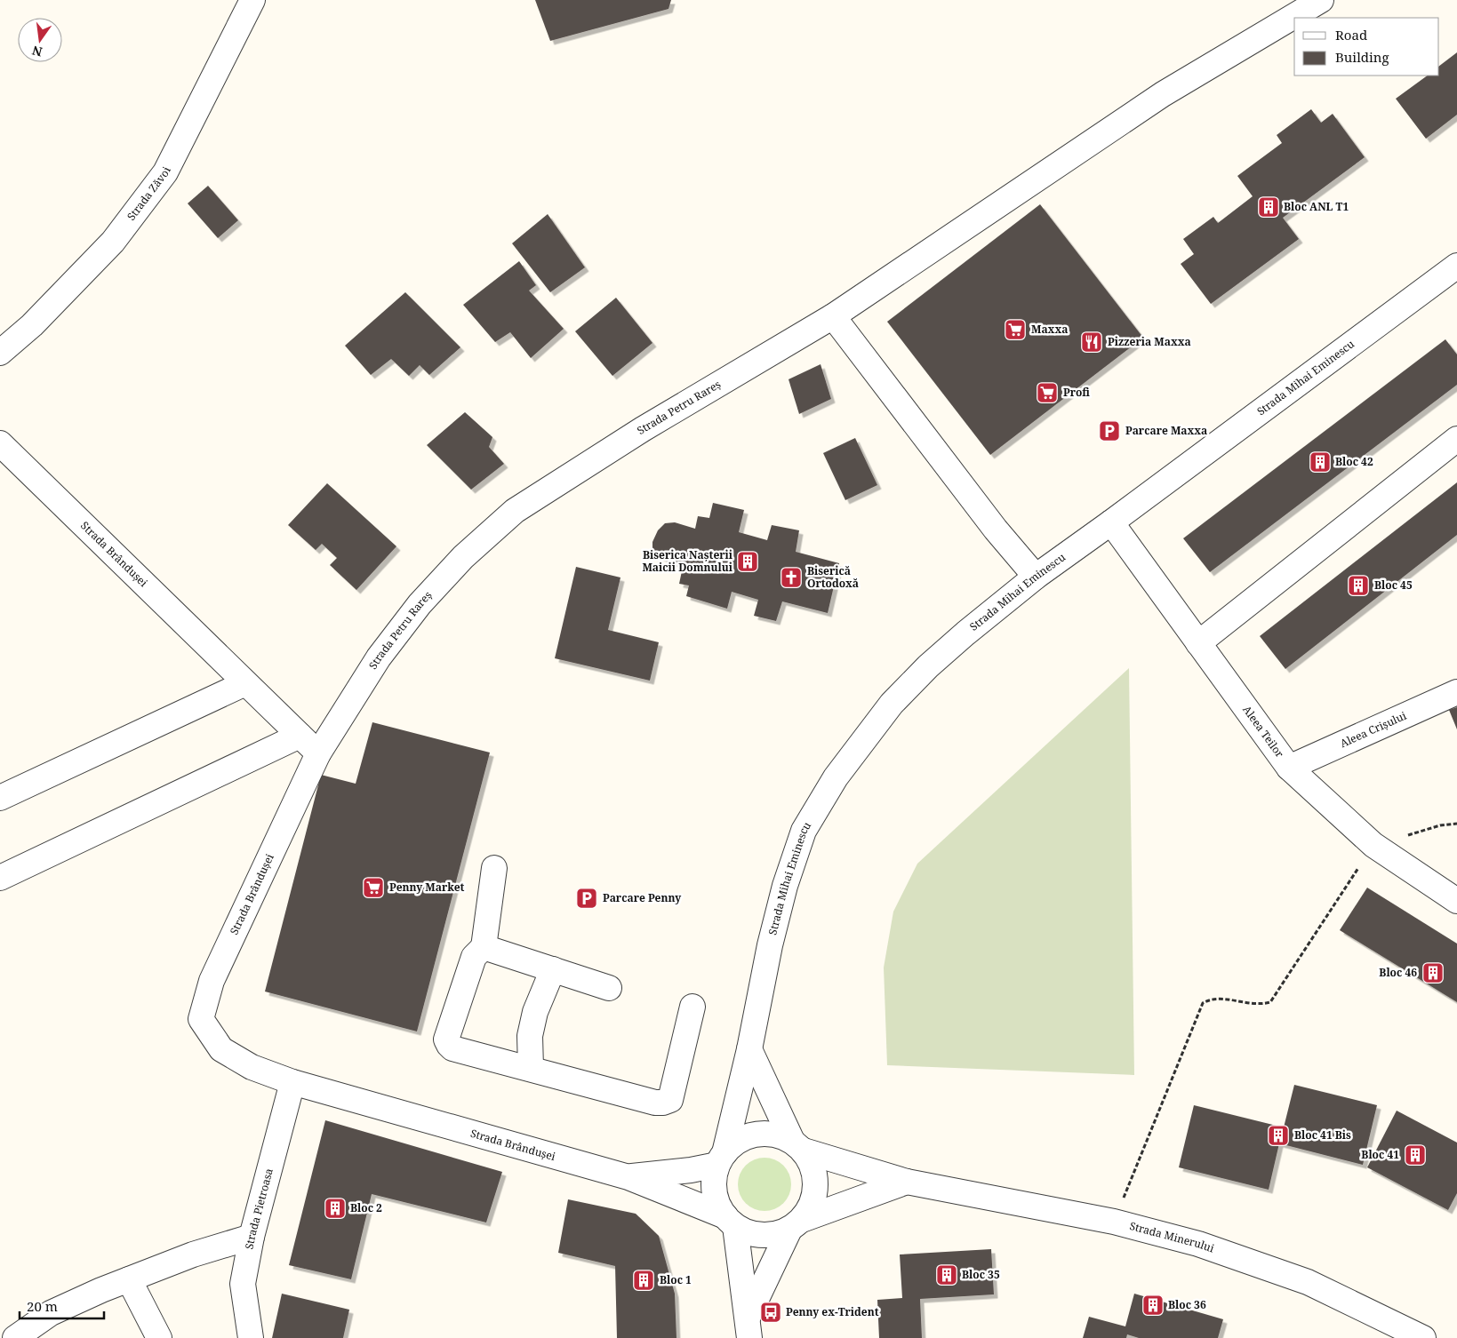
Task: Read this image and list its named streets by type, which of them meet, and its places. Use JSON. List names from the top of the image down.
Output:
{
  "streets": {
    "street": [
      "Strada Zăvoi",
      "Strada Mihai Eminescu",
      "Strada Petru Rareș",
      "Strada Brândușei",
      "Aleea Crișului",
      "Aleea Teilor",
      "Strada Pietroasa",
      "Strada Minerului"
    ]
  },
  "crossings": [
    ["Strada Mihai Eminescu", "Strada Brândușei"],
    ["Strada Mihai Eminescu", "Aleea Teilor"],
    ["Strada Mihai Eminescu", "Strada Minerului"],
    ["Strada Petru Rareș", "Strada Brândușei"],
    ["Strada Brândușei", "Strada Pietroasa"],
    ["Strada Brândușei", "Strada Minerului"],
    ["Aleea Crișului", "Aleea Teilor"]
  ],
  "places": {
    "building": [
      "Bloc ANL T1",
      "Bloc 42",
      "Biserica Nașterii Maicii Domnului",
      "Bloc 45",
      "Bloc 46",
      "Bloc 41 Bis",
      "Bloc 41",
      "Bloc 2",
      "Bloc 35",
      "Bloc 1",
      "Bloc 36"
    ],
    "supermarket": ["Maxxa", "Profi", "Penny Market"],
    "restaurant": ["Pizzeria Maxxa"],
    "parking": ["Parcare Maxxa", "Parcare Penny"],
    "church": ["Biserică Ortodoxă"],
    "bus stop": ["Penny ex-Trident"]
  },
  "legend": ["Road", "Building"],
  "scale_bar": "20 m",
  "north": "bottom"
}
